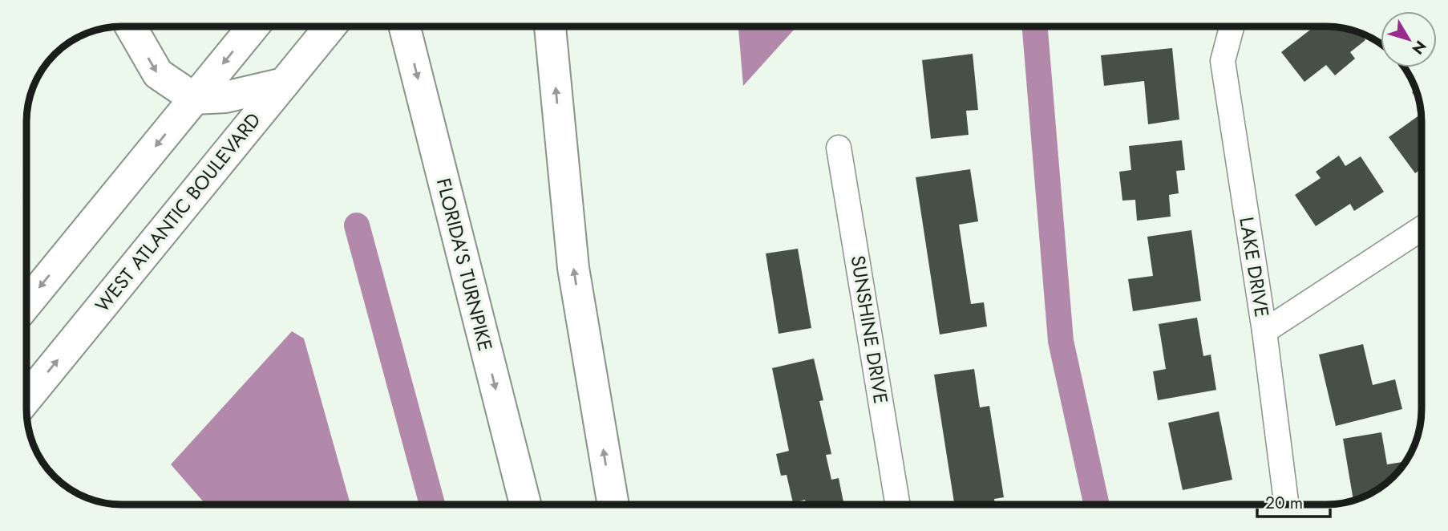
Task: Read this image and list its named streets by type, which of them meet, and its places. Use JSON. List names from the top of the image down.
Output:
{
  "streets": {
    "main road": ["WEST ATLANTIC BOULEVARD", "FLORIDA'S TURNPIKE"],
    "street": ["LAKE DRIVE", "SUNSHINE DRIVE"]
  },
  "scale_bar": "20 m",
  "north": "bottom right"
}
